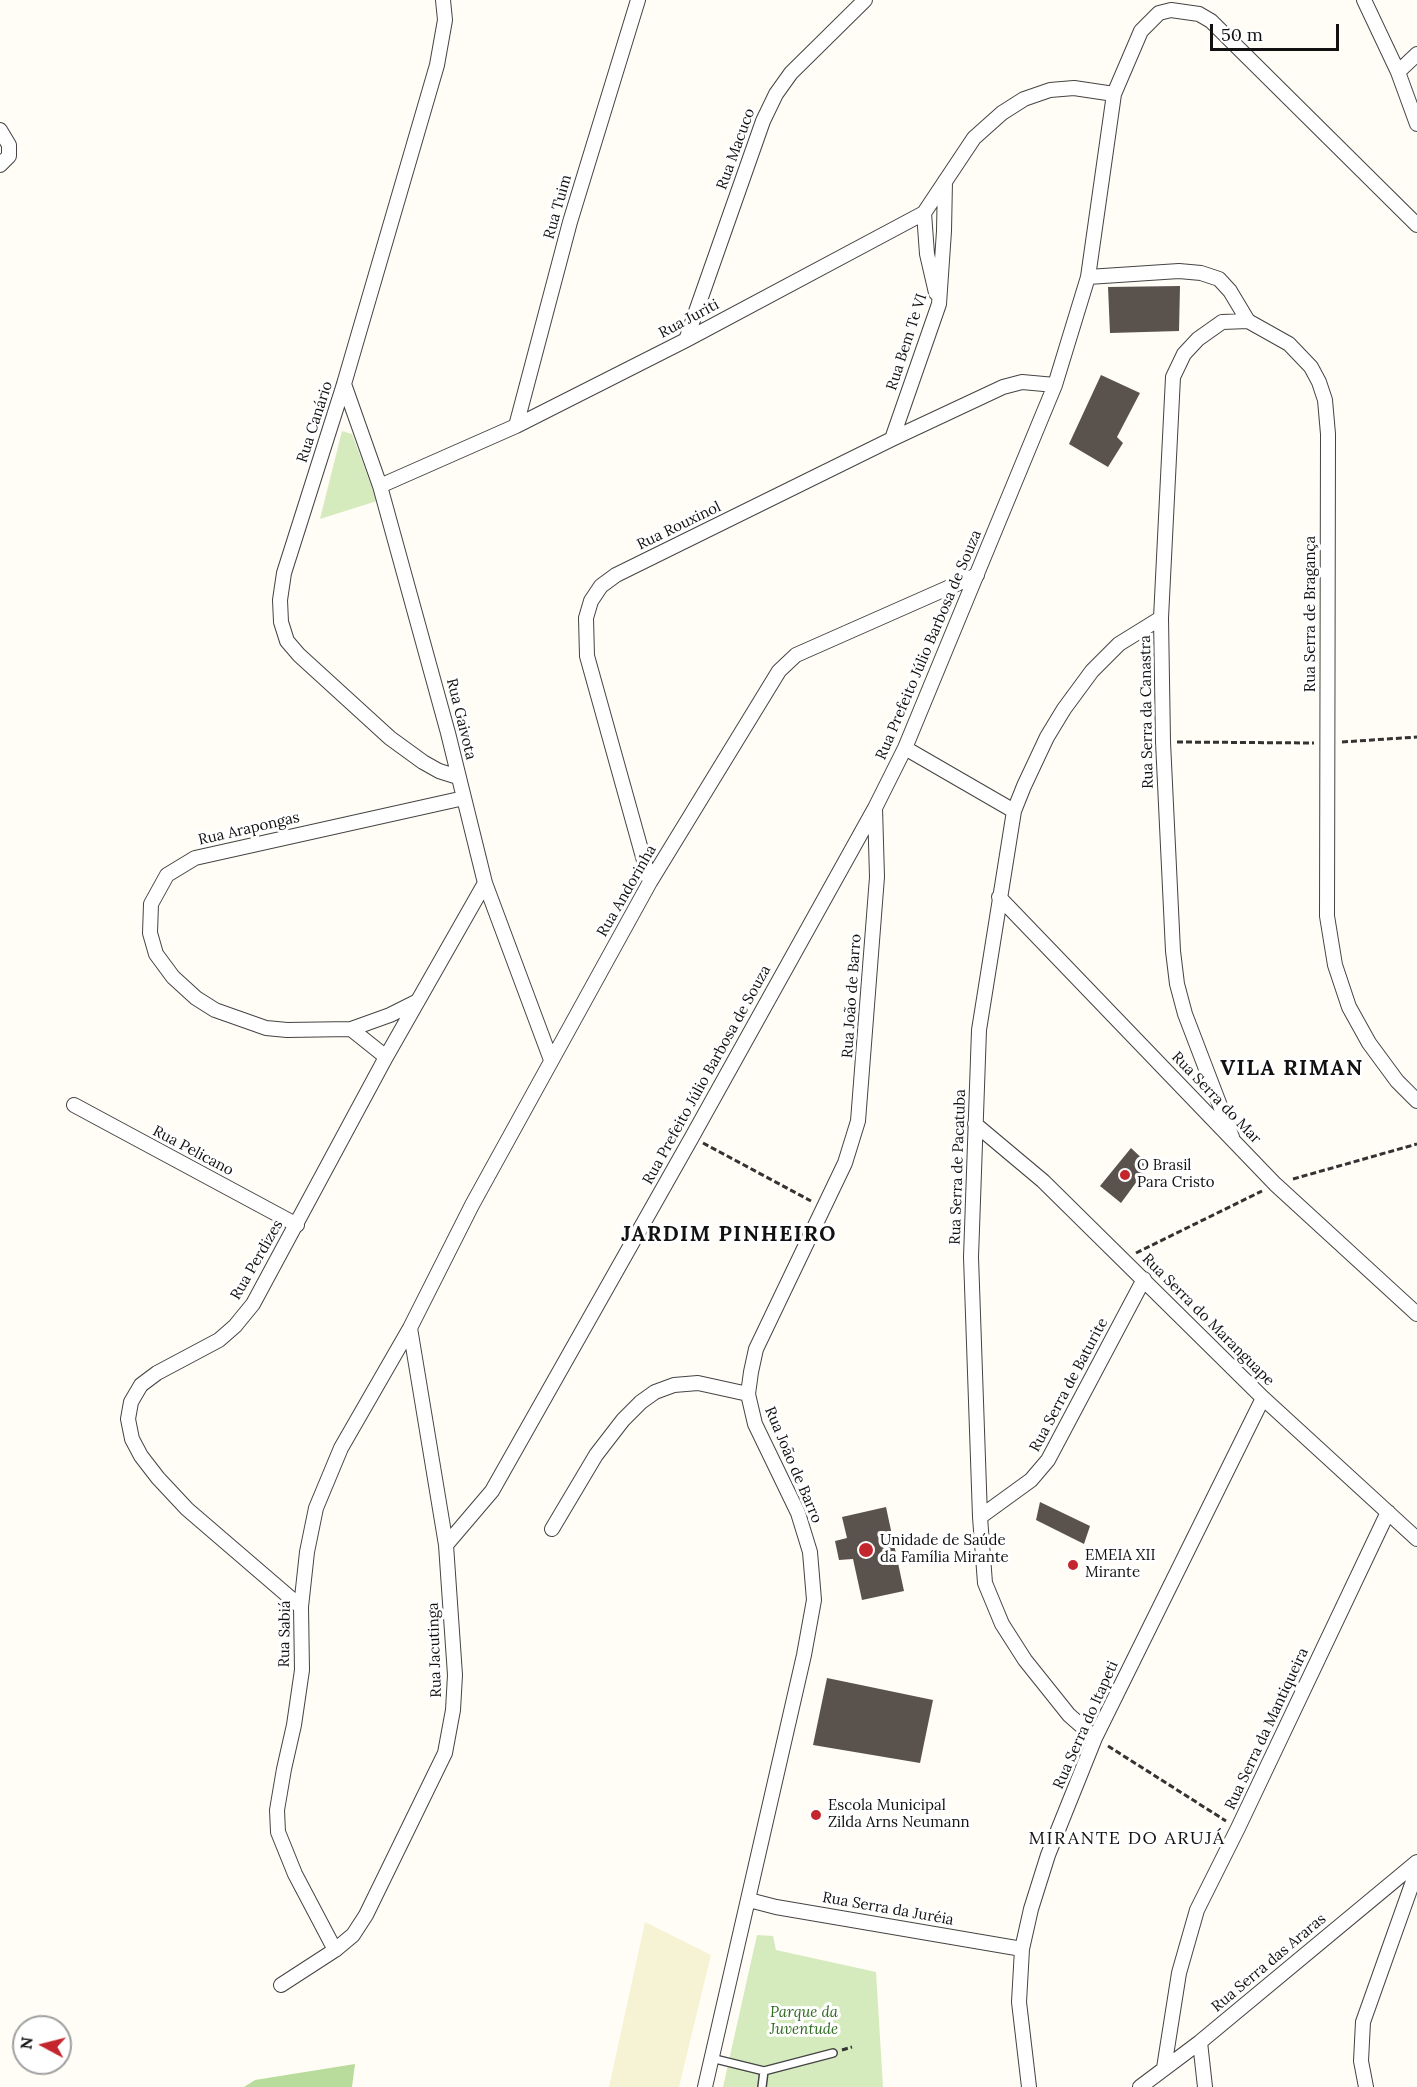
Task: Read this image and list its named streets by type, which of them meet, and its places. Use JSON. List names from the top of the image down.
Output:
{
  "streets": {
    "street": [
      "Rua Macuco",
      "Rua Tuim",
      "Rua Juriti",
      "Rua Bem Te VI",
      "Rua Canário",
      "Rua Rouxinol",
      "Rua Serra de Bragança",
      "Rua Prefeito Júlio Barbosa de Souza",
      "Rua Serra da Canastra",
      "Rua Gaivota",
      "Rua Arapongas",
      "Rua Andorinha",
      "Rua João de Barro",
      "Rua Serra do Mar",
      "Rua Pelicano",
      "Rua Serra de Pacatuba",
      "Rua Perdizes",
      "Rua Serra do Maranguape",
      "Rua Serra de Baturite",
      "Rua Sabiá",
      "Rua Jacutinga",
      "Rua Serra do Itapeti",
      "Rua Serra da Mantiqueira",
      "Rua Serra da Juréia",
      "Rua Serra das Araras"
    ]
  },
  "crossings": [
    ["Rua Macuco", "Rua Juriti"],
    ["Rua Tuim", "Rua Juriti"],
    ["Rua Juriti", "Rua Gaivota"],
    ["Rua Bem Te VI", "Rua Rouxinol"],
    ["Rua Canário", "Rua Gaivota"],
    ["Rua Rouxinol", "Rua Prefeito Júlio Barbosa de Souza"],
    ["Rua Rouxinol", "Rua Andorinha"],
    ["Rua Serra de Bragança", "Rua Prefeito Júlio Barbosa de Souza"],
    ["Rua Serra de Bragança", "Rua Serra da Canastra"],
    ["Rua Prefeito Júlio Barbosa de Souza", "Rua Andorinha"],
    ["Rua Prefeito Júlio Barbosa de Souza", "Rua João de Barro"],
    ["Rua Prefeito Júlio Barbosa de Souza", "Rua Jacutinga"],
    ["Rua Serra da Canastra", "Rua Serra do Mar"],
    ["Rua Serra da Canastra", "Rua Serra de Pacatuba"],
    ["Rua Gaivota", "Rua Arapongas"],
    ["Rua Gaivota", "Rua Andorinha"],
    ["Rua Gaivota", "Rua Perdizes"],
    ["Rua Arapongas", "Rua Perdizes"],
    ["Rua Andorinha", "Rua Sabiá"],
    ["Rua Andorinha", "Rua Jacutinga"],
    ["Rua João de Barro", "Rua Serra da Juréia"],
    ["Rua Serra do Mar", "Rua Serra de Pacatuba"],
    ["Rua Pelicano", "Rua Perdizes"],
    ["Rua Serra de Pacatuba", "Rua Serra do Maranguape"],
    ["Rua Serra de Pacatuba", "Rua Serra de Baturite"],
    ["Rua Serra de Pacatuba", "Rua Serra do Itapeti"],
    ["Rua Perdizes", "Rua Sabiá"],
    ["Rua Serra do Maranguape", "Rua Serra de Baturite"],
    ["Rua Serra do Maranguape", "Rua Serra do Itapeti"],
    ["Rua Serra do Maranguape", "Rua Serra da Mantiqueira"],
    ["Rua Sabiá", "Rua Jacutinga"],
    ["Rua Serra do Itapeti", "Rua Serra da Juréia"],
    ["Rua Serra da Mantiqueira", "Rua Serra das Araras"]
  ],
  "districts": ["VILA RIMAN", "JARDIM PINHEIRO", "MIRANTE DO ARUJÁ"],
  "parks": ["Parque da Juventude"],
  "places": [
    "O Brasil Para Cristo",
    "Unidade de Saúde da Família Mirante",
    "EMEIA XII Mirante",
    "Escola Municipal Zilda Arns Neumann"
  ],
  "scale_bar": "50 m",
  "north": "left"
}
